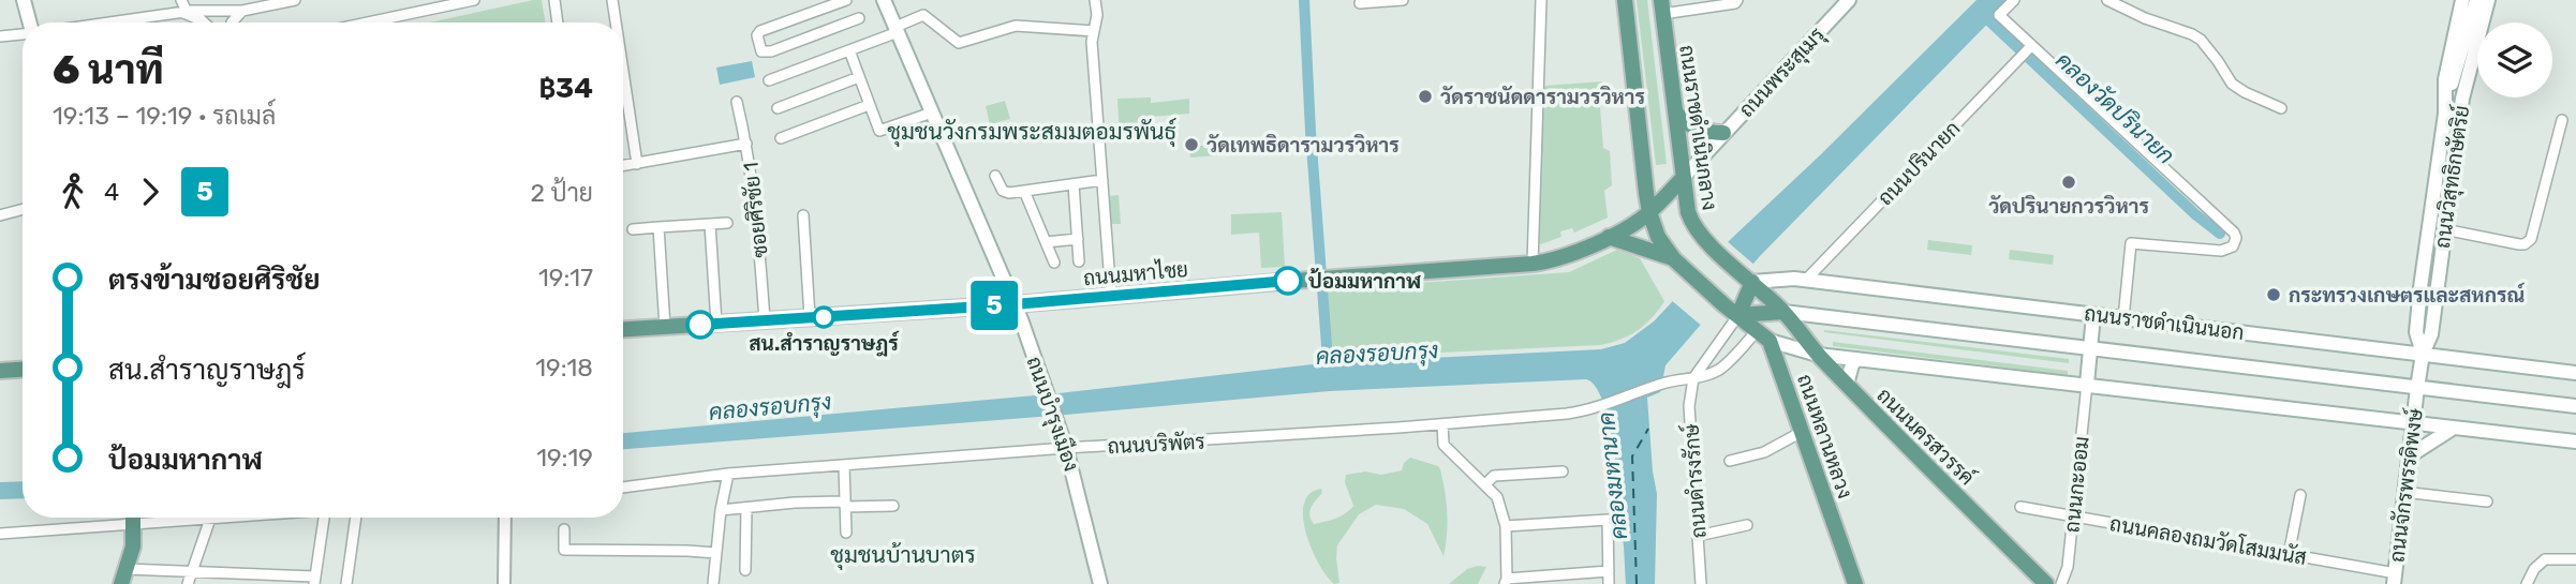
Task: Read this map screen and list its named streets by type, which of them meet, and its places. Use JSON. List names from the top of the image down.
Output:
{
  "streets": {
    "main road": [
      "ถนนพระสุเมรุ",
      "ถนนราชดำเนินกลาง",
      "ถนนวิสุทธิกษัตริย์",
      "ถนนมหาไชย",
      "ถนนราชดำเนินนอก",
      "ถนนบำรุงเมือง",
      "ถนนหลานหลวง",
      "ถนนนครสวรรค์",
      "ถนนจักรพรรดิพงษ์"
    ],
    "street": [
      "ถนนปรินายก",
      "ซอยศิริชัย 1",
      "ถนนบริพัตร",
      "ถนนดำรงรักษ์",
      "ถนนกะออม",
      "ถนนคลองถมวัดโสมมนัส"
    ]
  },
  "crossings": [
    ["ถนนพระสุเมรุ", "ถนนราชดำเนินกลาง"],
    ["ถนนพระสุเมรุ", "ถนนมหาไชย"],
    ["ถนนราชดำเนินกลาง", "ถนนมหาไชย"],
    ["ถนนราชดำเนินกลาง", "ถนนราชดำเนินนอก"],
    ["ถนนราชดำเนินกลาง", "ถนนนครสวรรค์"],
    ["ถนนปรินายก", "ถนนราชดำเนินนอก"],
    ["ถนนวิสุทธิกษัตริย์", "ถนนราชดำเนินนอก"],
    ["ถนนวิสุทธิกษัตริย์", "ถนนจักรพรรดิพงษ์"],
    ["ซอยศิริชัย 1", "ถนนมหาไชย"],
    ["ถนนมหาไชย", "ถนนบำรุงเมือง"],
    ["ถนนราชดำเนินนอก", "ถนนนครสวรรค์"],
    ["ถนนราชดำเนินนอก", "ถนนจักรพรรดิพงษ์"],
    ["ถนนบำรุงเมือง", "ถนนบริพัตร"],
    ["ถนนหลานหลวง", "ถนนดำรงรักษ์"],
    ["ถนนบริพัตร", "ถนนดำรงรักษ์"],
    ["ถนนกะออม", "ถนนคลองถมวัดโสมมนัส"],
    ["ถนนจักรพรรดิพงษ์", "ถนนคลองถมวัดโสมมนัส"]
  ],
  "districts": ["ชุมชนวังกรมพระสมมตอมรพันธุ์", "ชุมชนบ้านบาตร"],
  "water": ["คลองวัดปรินายก", "คลองรอบกรุง", "คลองมหานาค"],
  "places": [
    "วัดราชนัดดารามวรวิหาร",
    "วัดเทพธิดารามวรวิหาร",
    "วัดปรินายกวรวิหาร",
    "ป้อมมหากาฬ",
    "กระทรวงเกษตรและสหกรณ์",
    "สน.สำราญราษฎร์"
  ],
  "lines": ["bus line 5"],
  "page": {
    "on_map": "5",
    "heading": ["6 นาที", "19:13 – 19:19 · รถเมล์", "฿34"],
    "legs": ["4", "5", "2 ป้าย"],
    "list": [
      {
        "name": "ตรงข้ามซอยศิริชัย",
        "value": "19:17"
      },
      {
        "name": "สน.สำราญราษฎร์",
        "value": "19:18"
      },
      {
        "name": "ป้อมมหากาฬ",
        "value": "19:19"
      }
    ]
  }
}
